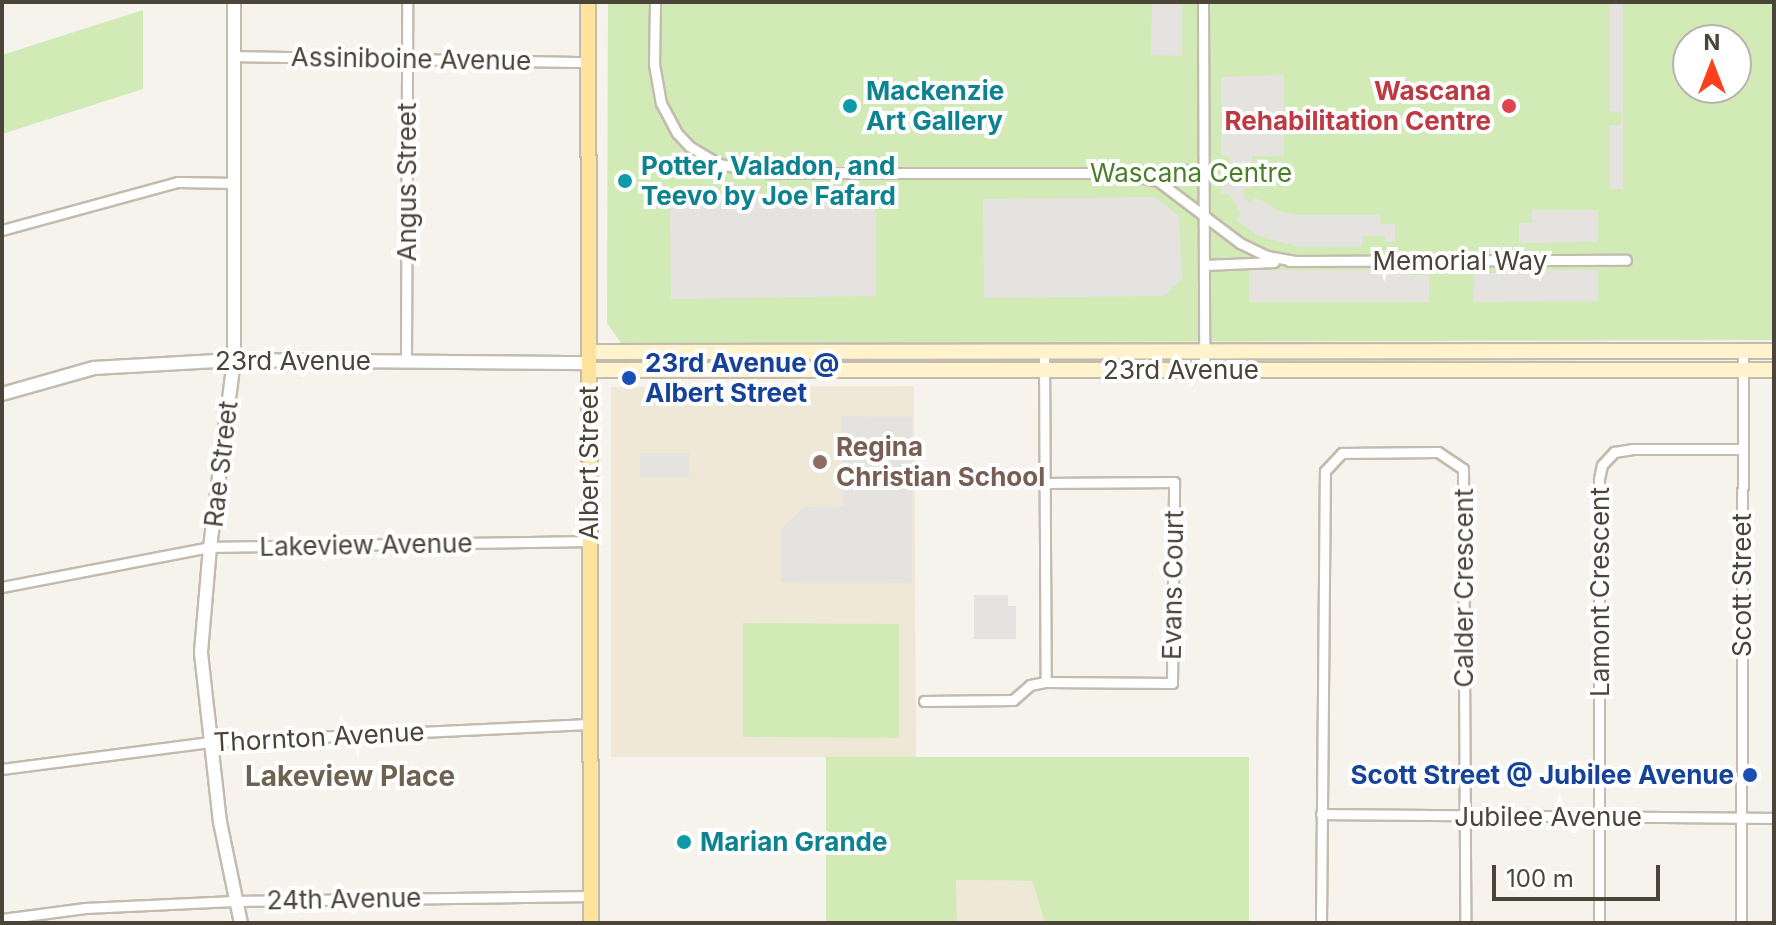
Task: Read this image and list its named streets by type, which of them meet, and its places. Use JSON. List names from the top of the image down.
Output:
{
  "streets": {
    "main road": ["23rd Avenue", "Albert Street"],
    "street": [
      "Assiniboine Avenue",
      "Angus Street",
      "Memorial Way",
      "Rae Street",
      "Lakeview Avenue",
      "Evans Court",
      "Scott Street",
      "Calder Crescent",
      "Lamont Crescent",
      "Thornton Avenue",
      "Jubilee Avenue",
      "24th Avenue"
    ]
  },
  "crossings": [
    ["Assiniboine Avenue", "Angus Street"],
    ["Assiniboine Avenue", "Albert Street"],
    ["Assiniboine Avenue", "Rae Street"],
    ["Angus Street", "23rd Avenue"],
    ["23rd Avenue", "Albert Street"],
    ["23rd Avenue", "Rae Street"],
    ["23rd Avenue", "Scott Street"],
    ["Albert Street", "Lakeview Avenue"],
    ["Albert Street", "Thornton Avenue"],
    ["Albert Street", "24th Avenue"],
    ["Rae Street", "Lakeview Avenue"],
    ["Rae Street", "Thornton Avenue"],
    ["Rae Street", "24th Avenue"],
    ["Scott Street", "Lamont Crescent"],
    ["Scott Street", "Jubilee Avenue"],
    ["Calder Crescent", "Jubilee Avenue"],
    ["Lamont Crescent", "Jubilee Avenue"]
  ],
  "districts": ["Lakeview Place"],
  "parks": ["Wascana Centre"],
  "places": [
    "Mackenzie Art Gallery",
    "Wascana Rehabilitation Centre",
    "Potter, Valadon, and Teevo by Joe Fafard",
    "23rd Avenue @ Albert Street",
    "Regina Christian School",
    "Scott Street @ Jubilee Avenue",
    "Marian Grande"
  ],
  "scale_bar": "100 m",
  "north": "top"
}
